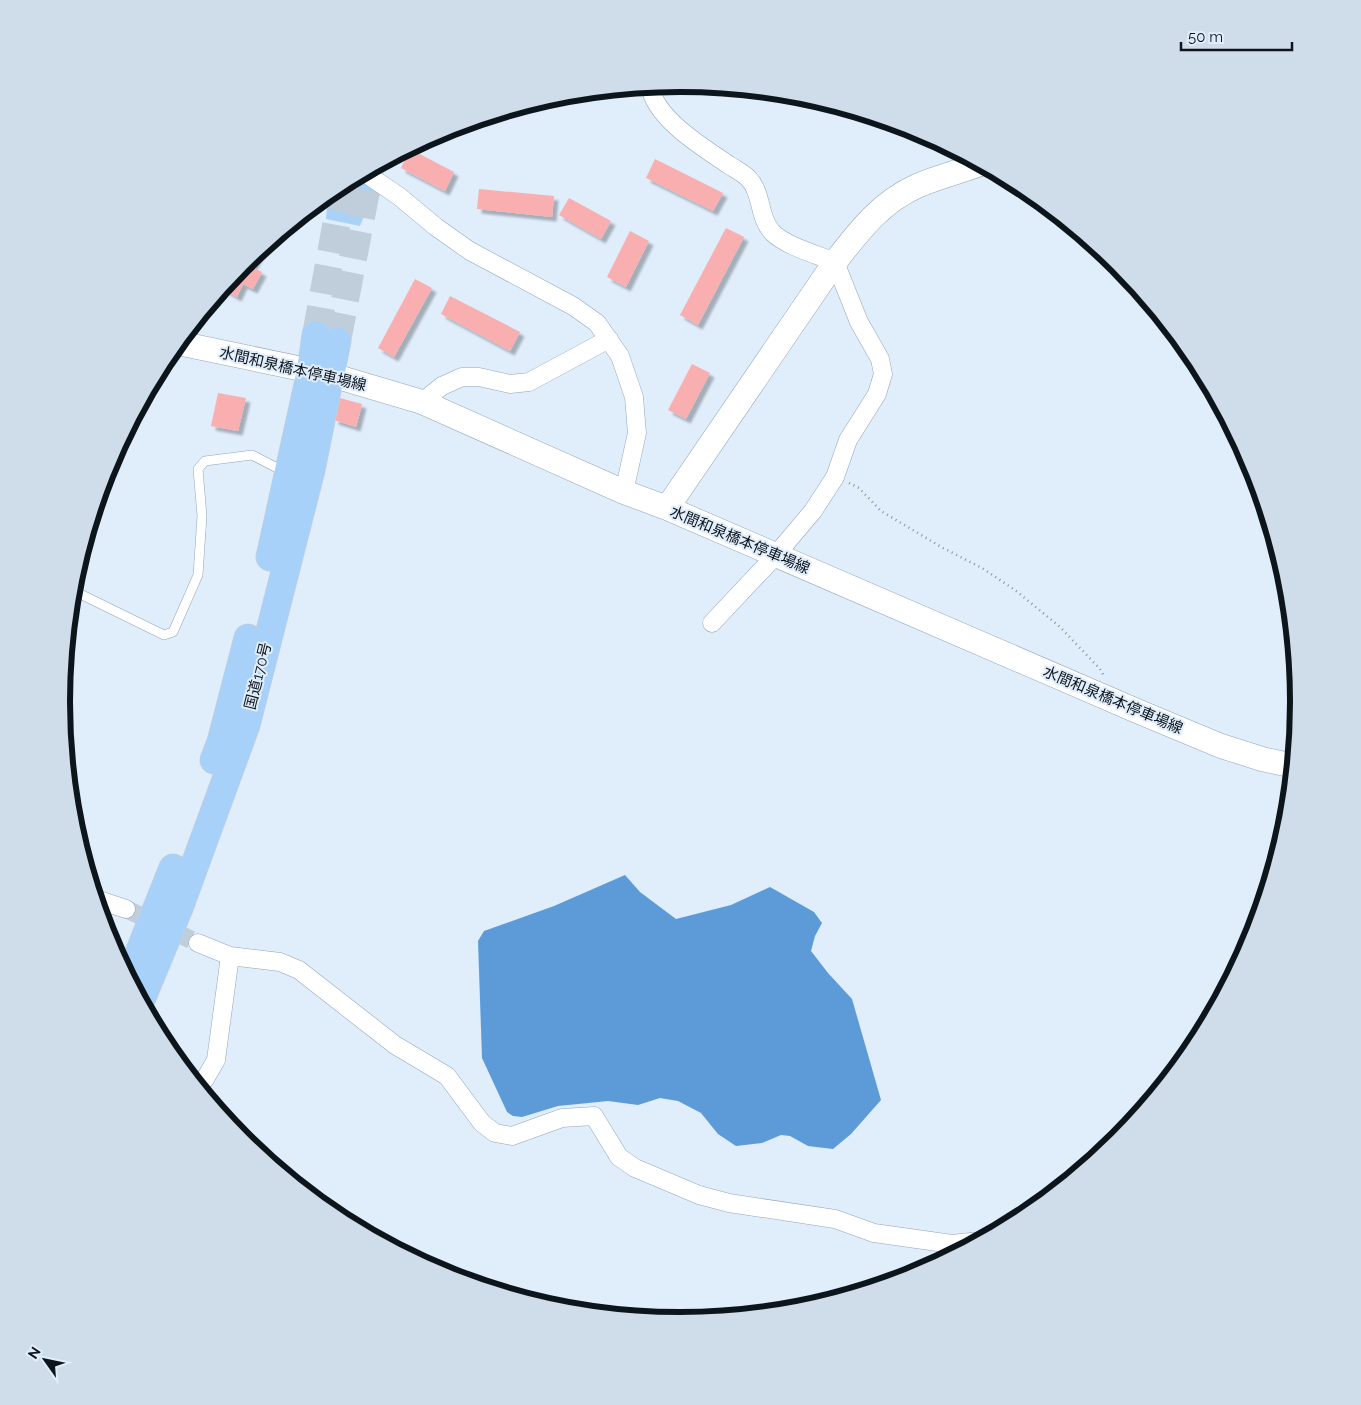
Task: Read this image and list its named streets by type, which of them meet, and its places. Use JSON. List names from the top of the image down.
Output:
{
  "streets": {
    "highway": ["国道170号"],
    "main road": ["水間和泉橋本停車場線"]
  },
  "crossings": [
    ["水間和泉橋本停車場線", "国道170号"]
  ],
  "scale_bar": "50 m",
  "north": "top left"
}
